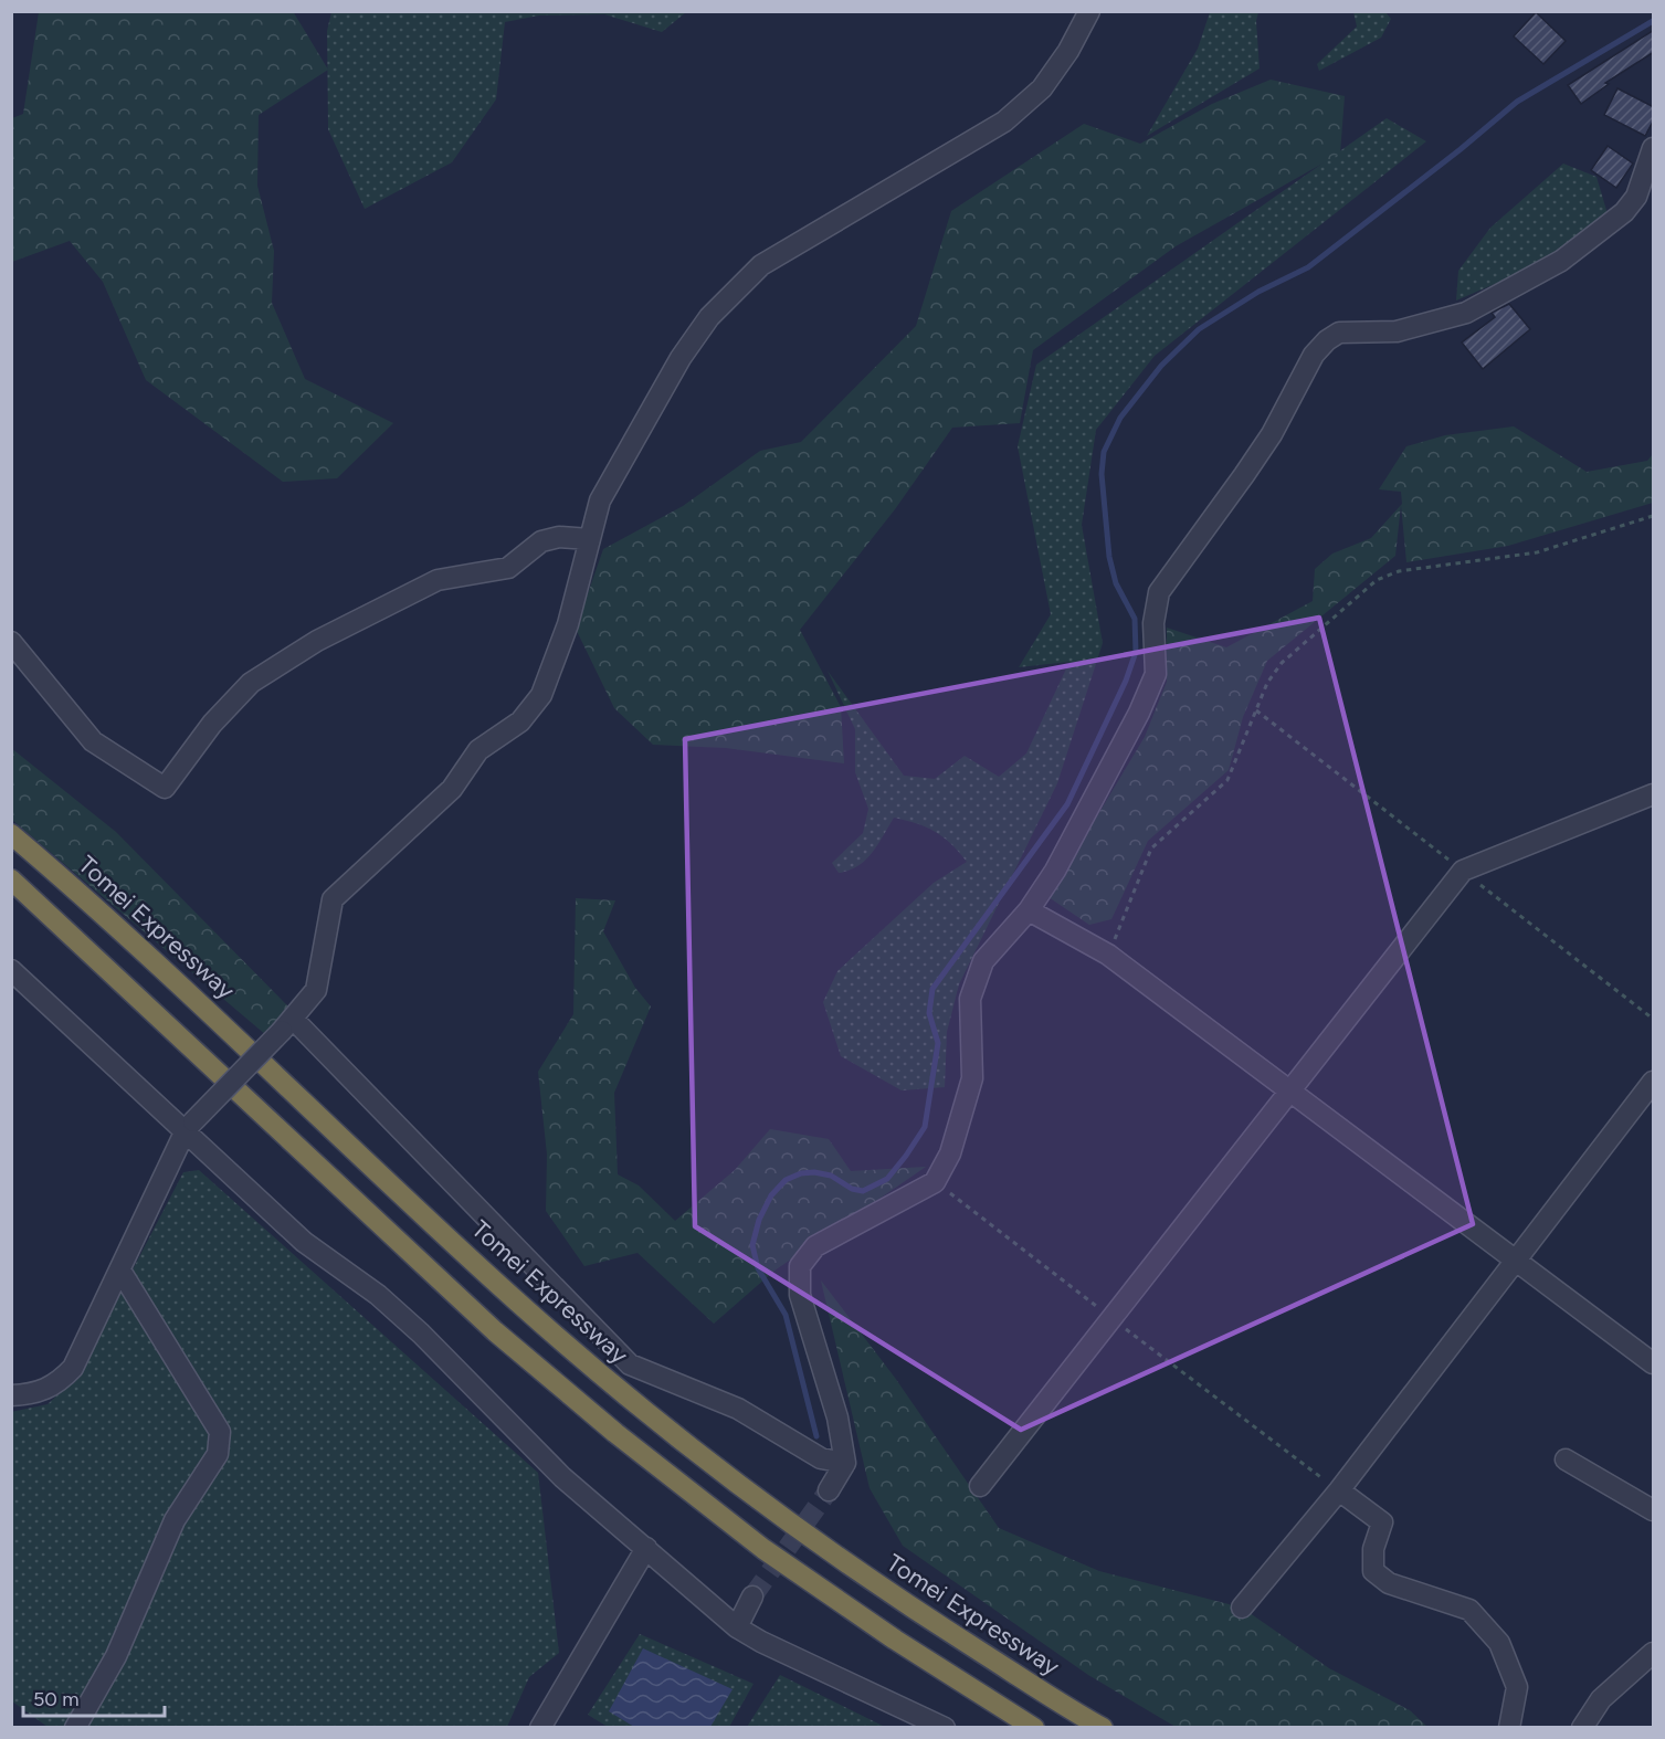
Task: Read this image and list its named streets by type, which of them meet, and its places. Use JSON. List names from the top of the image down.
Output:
{
  "streets": {
    "highway": ["Tomei Expressway"]
  },
  "scale_bar": "50 m"
}
